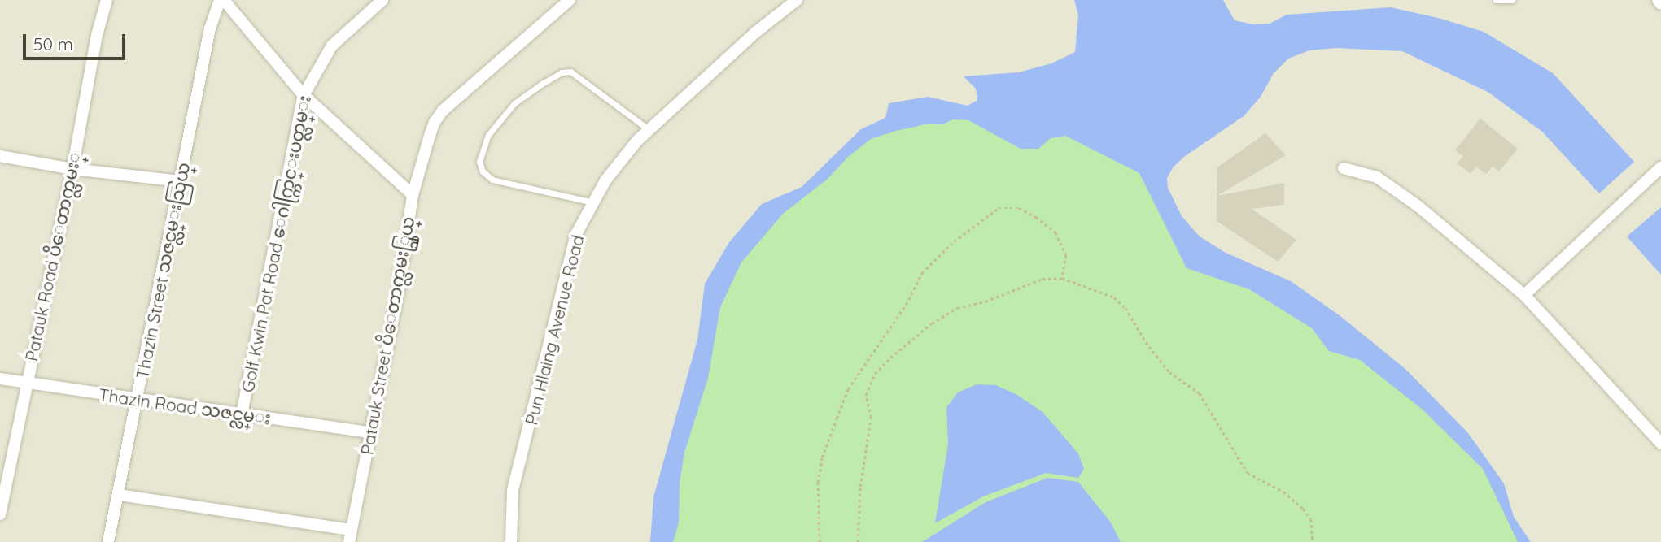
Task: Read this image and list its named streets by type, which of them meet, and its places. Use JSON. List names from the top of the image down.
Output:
{
  "streets": {
    "street": [
      "Golf Kwin Pat Road ေဂါက္ကြင္းပတ္လမ္း",
      "Patauk Road ပိေတာက္လမး္",
      "Thazin Street သဇင္လမ္းသြယ္",
      "Pun Hlaing Avenue Road",
      "Patauk Street ပိေတာက္လမး္သြယ္",
      "Thazin Road သဇင္လမ္း"
    ]
  },
  "crossings": [
    ["Golf Kwin Pat Road ေဂါက္ကြင္းပတ္လမ္း", "Patauk Street ပိေတာက္လမး္သြယ္"],
    ["Golf Kwin Pat Road ေဂါက္ကြင္းပတ္လမ္း", "Thazin Road သဇင္လမ္း"],
    ["Patauk Road ပိေတာက္လမး္", "Thazin Road သဇင္လမ္း"],
    ["Thazin Street သဇင္လမ္းသြယ္", "Patauk Street ပိေတာက္လမး္သြယ္"],
    ["Thazin Street သဇင္လမ္းသြယ္", "Thazin Road သဇင္လမ္း"],
    ["Patauk Street ပိေတာက္လမး္သြယ္", "Thazin Road သဇင္လမ္း"]
  ],
  "scale_bar": "50 m"
}
